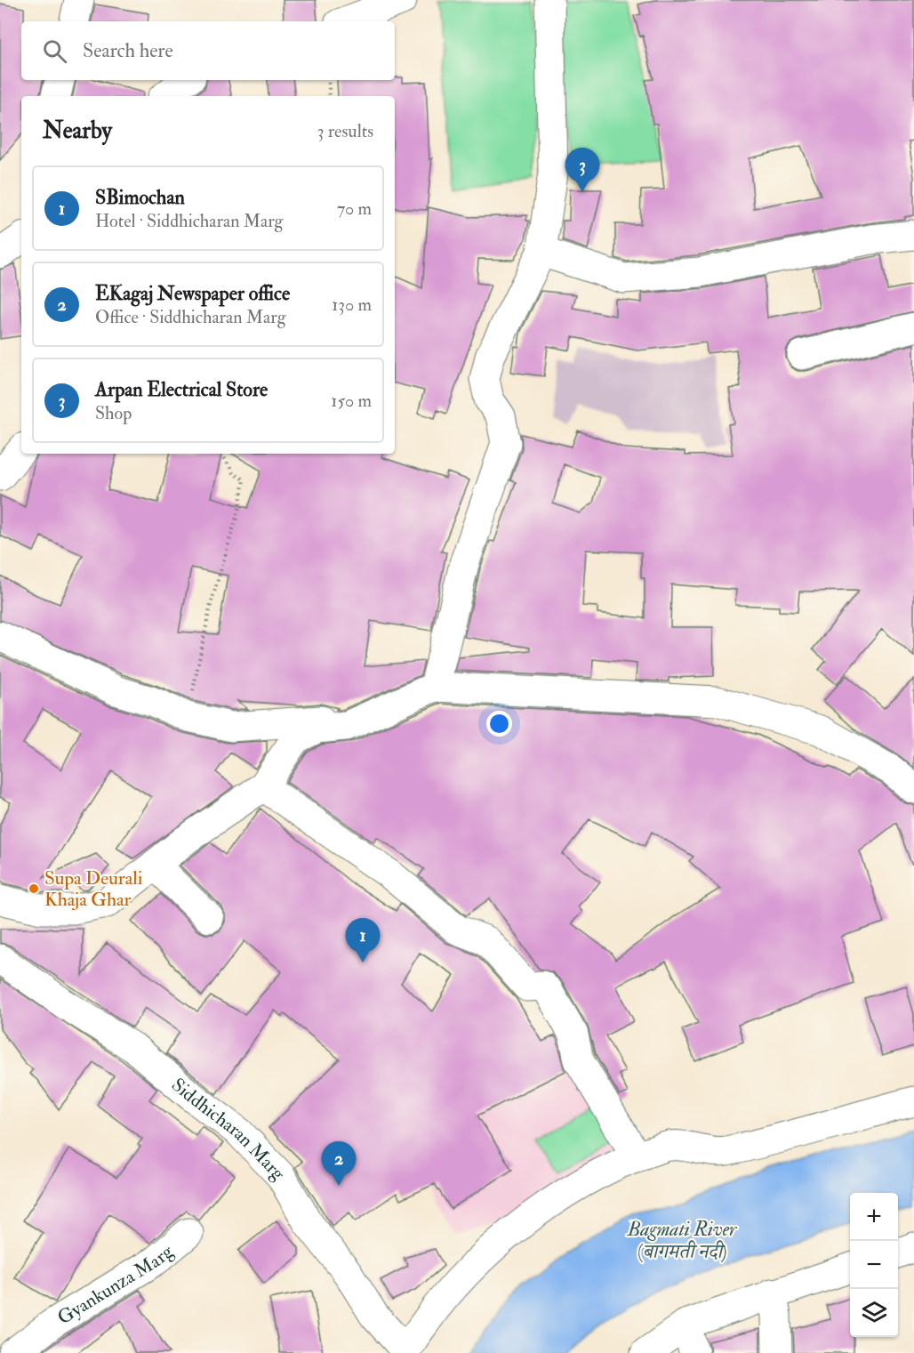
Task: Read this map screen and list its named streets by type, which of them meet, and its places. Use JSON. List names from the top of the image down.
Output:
{
  "streets": {
    "street": ["Siddhicharan Marg", "Gyankunza Marg"]
  },
  "water": ["Bagmati River (बागमती नदी)"],
  "places": ["Supa Deurali Khaja Ghar"],
  "page": {
    "search": "Search here",
    "heading": ["Nearby", "3 results"],
    "pins": ["3", "1", "2"],
    "list": [
      {
        "mark": "1",
        "name": "SBimochan",
        "note": "Hotel · Siddhicharan Marg",
        "value": "70 m"
      },
      {
        "mark": "2",
        "name": "EKagaj Newspaper office",
        "note": "Office · Siddhicharan Marg",
        "value": "130 m"
      },
      {
        "mark": "3",
        "name": "Arpan Electrical Store",
        "note": "Shop",
        "value": "150 m"
      }
    ],
    "map_buttons": ["+", "−"]
  }
}
